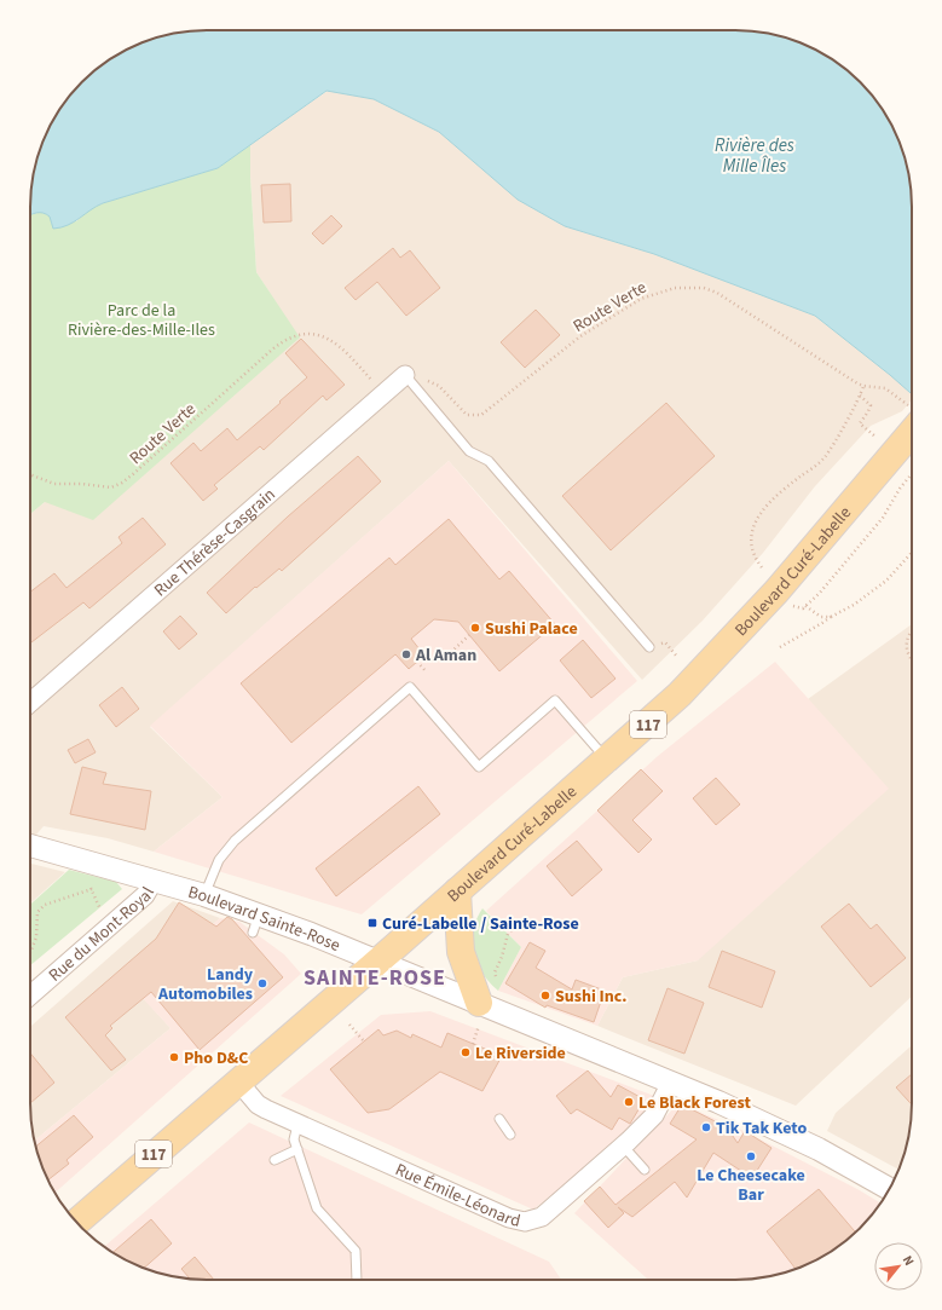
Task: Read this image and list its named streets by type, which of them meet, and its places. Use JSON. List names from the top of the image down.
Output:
{
  "streets": {
    "main road": ["Boulevard Curé-Labelle", "117"],
    "street": [
      "Rue Thérèse-Casgrain",
      "Boulevard Sainte-Rose",
      "Rue du Mont-Royal",
      "Rue Émile-Léonard"
    ],
    "path": ["Route Verte"]
  },
  "crossings": [
    ["Boulevard Curé-Labelle", "Boulevard Sainte-Rose"],
    ["Boulevard Curé-Labelle", "Rue Émile-Léonard"],
    ["Boulevard Sainte-Rose", "Rue du Mont-Royal"],
    ["Boulevard Sainte-Rose", "Rue Émile-Léonard"]
  ],
  "districts": ["SAINTE-ROSE"],
  "water": ["Rivière des Mille Îles"],
  "parks": ["Parc de la Rivière-des-Mille-Iles"],
  "places": {
    "other": [
      "Sushi Palace",
      "Al Aman",
      "Landy Automobiles",
      "Sushi Inc.",
      "Le Riverside",
      "Pho D&C",
      "Le Black Forest",
      "Tik Tak Keto",
      "Le Cheesecake Bar"
    ],
    "transit": ["Curé-Labelle / Sainte-Rose"]
  },
  "north": "top right"
}
